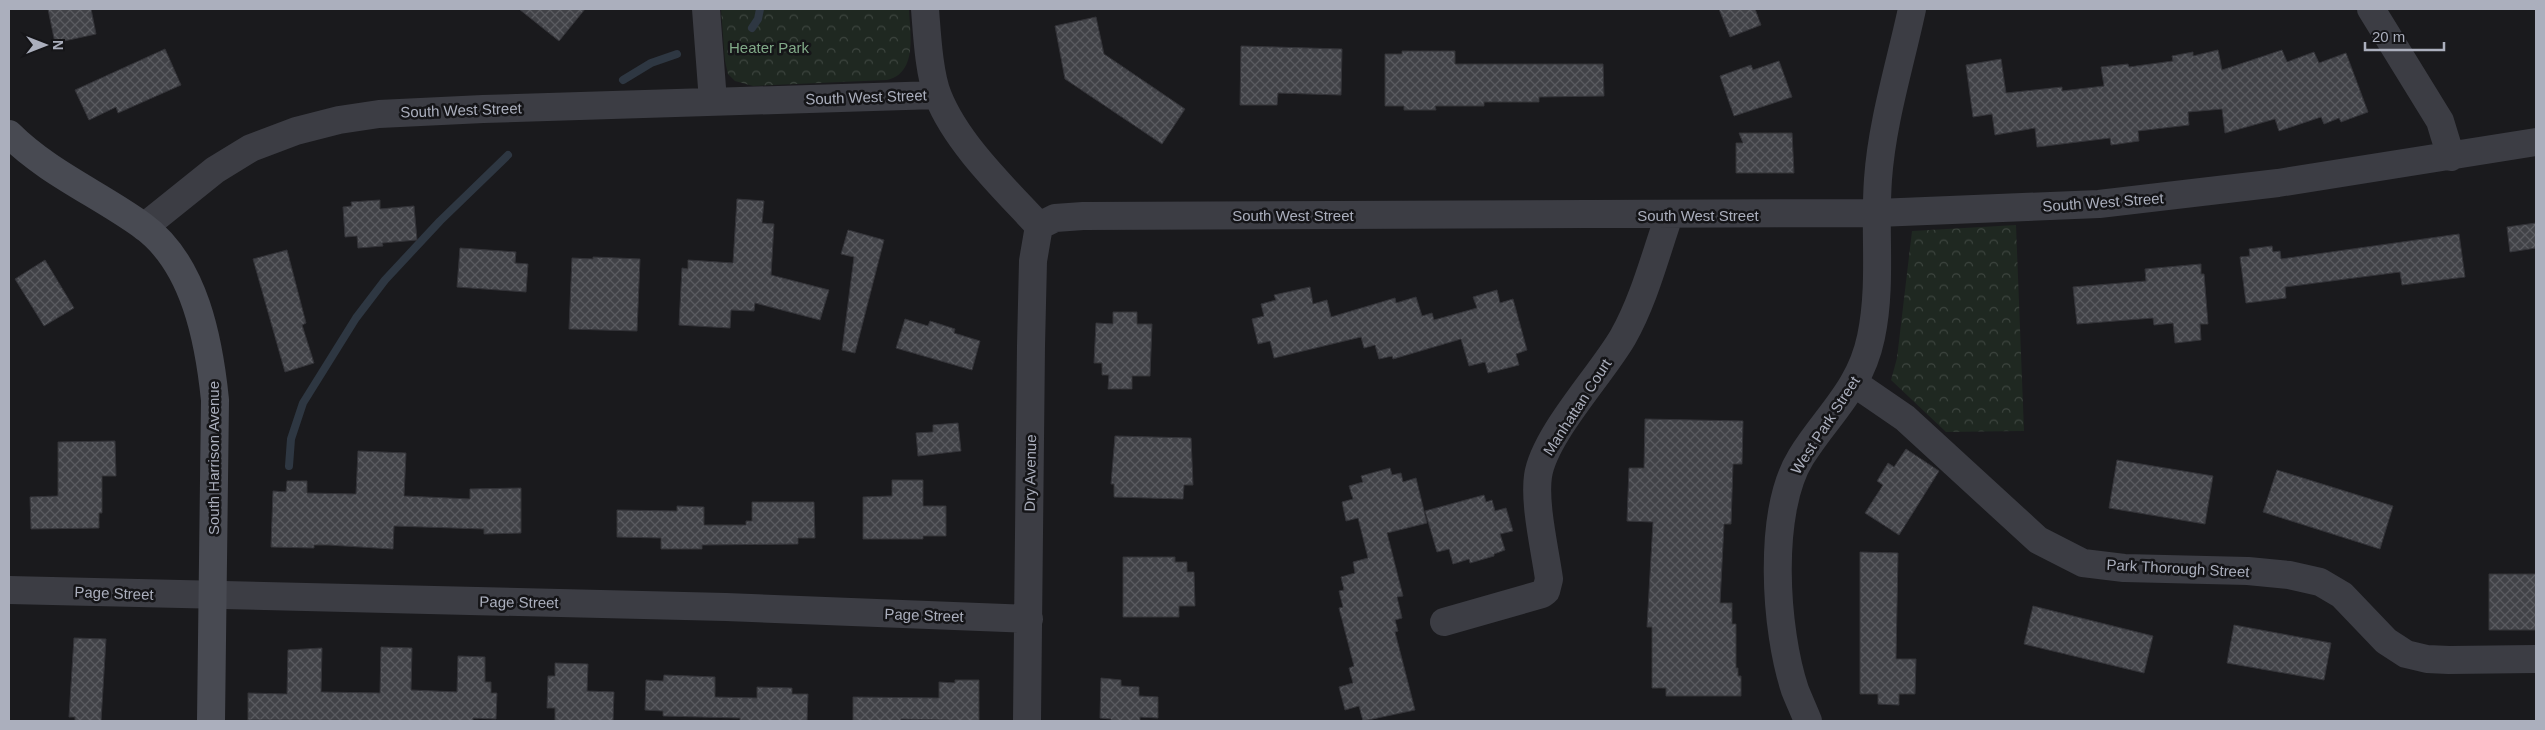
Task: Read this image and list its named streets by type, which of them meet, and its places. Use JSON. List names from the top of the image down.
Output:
{
  "streets": {
    "street": [
      "South West Street",
      "Manhattan Court",
      "West Park Street",
      "South Harrison Avenue",
      "Dry Avenue",
      "Park Thorough Street",
      "Page Street"
    ]
  },
  "crossings": [
    ["South West Street", "Manhattan Court"],
    ["South West Street", "West Park Street"],
    ["South West Street", "South Harrison Avenue"],
    ["South West Street", "Dry Avenue"],
    ["West Park Street", "Park Thorough Street"],
    ["South Harrison Avenue", "Page Street"],
    ["Dry Avenue", "Page Street"]
  ],
  "parks": ["Heater Park"],
  "scale_bar": "20 m",
  "north": "right"
}
